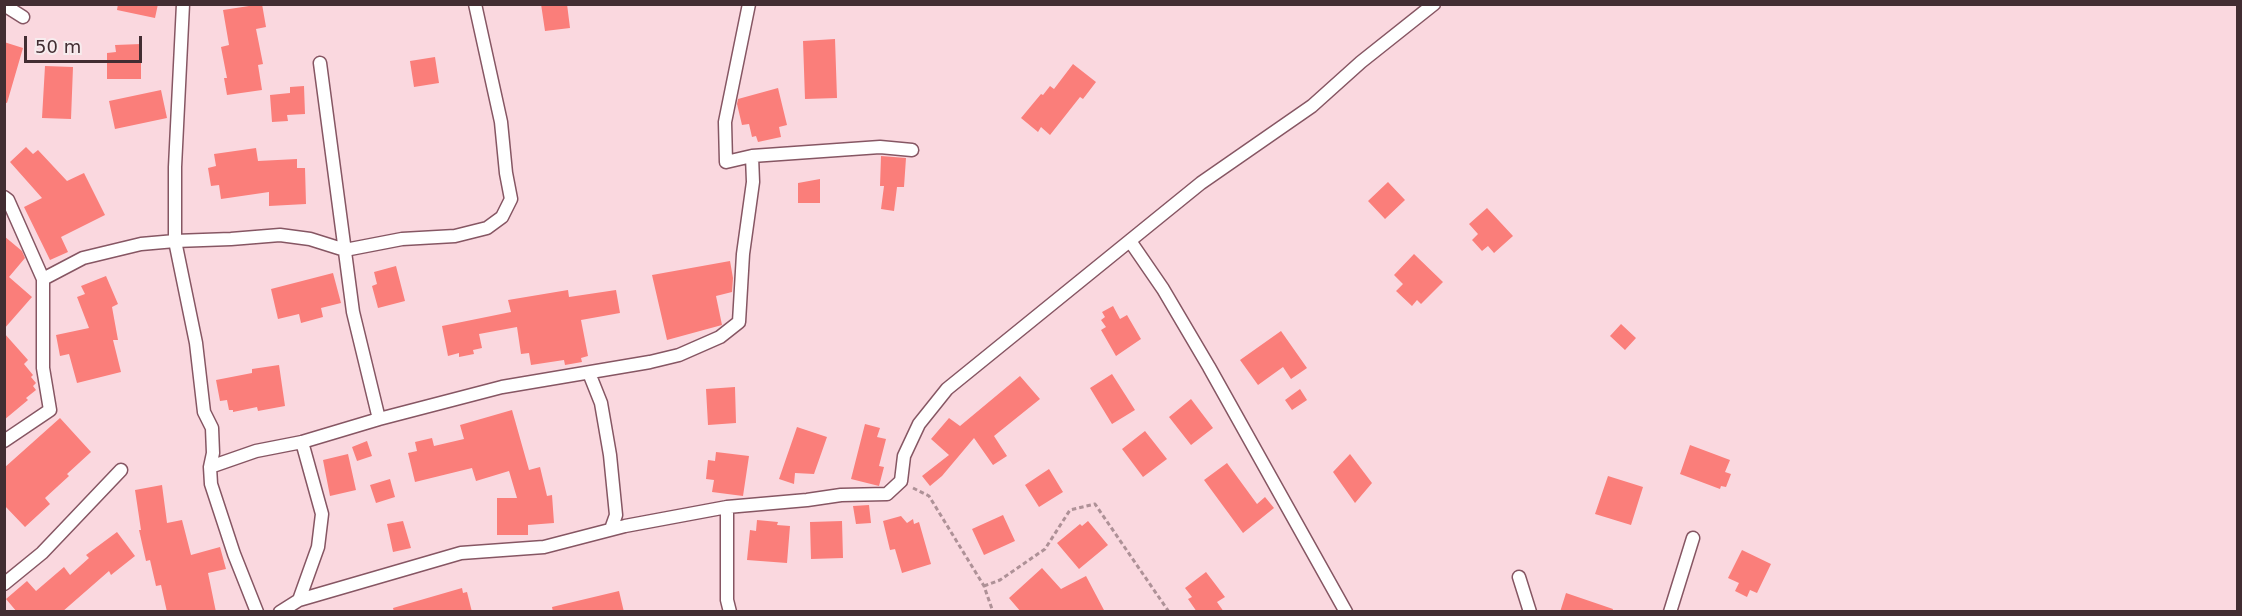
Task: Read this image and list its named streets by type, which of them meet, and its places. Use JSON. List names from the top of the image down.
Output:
{
  "scale_bar": "50 m"
}
